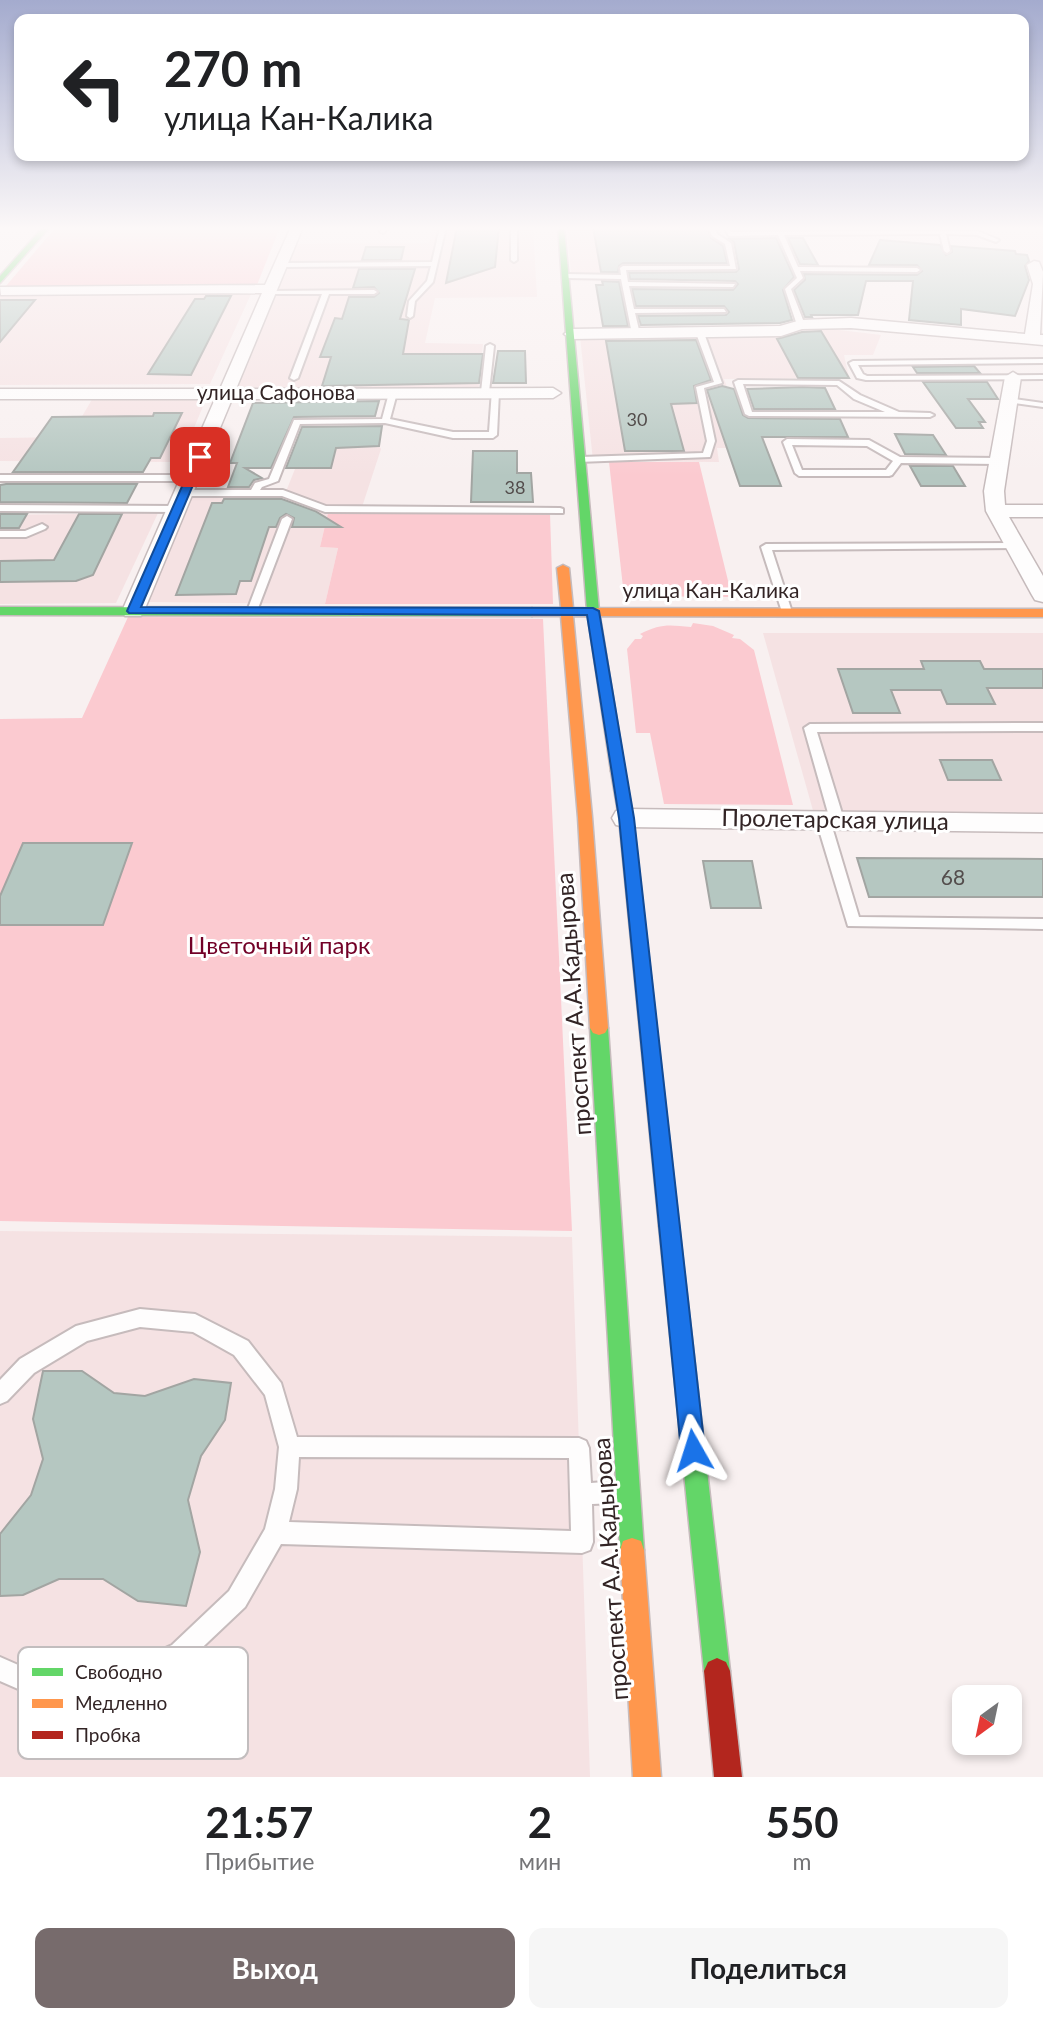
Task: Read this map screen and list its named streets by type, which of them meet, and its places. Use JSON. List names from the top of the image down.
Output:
{
  "streets": {
    "main road": ["улица Кан-Калика", "проспект А.А.Кадырова"],
    "street": ["улица Сафонова", "Пролетарская улица"]
  },
  "crossings": [
    ["улица Кан-Калика", "проспект А.А.Кадырова"]
  ],
  "parks": ["Цветочный парк"],
  "house_numbers": ["30", "38", "68"],
  "legend": ["Свободно", "Медленно", "Пробка"],
  "north": "bottom left",
  "page": {
    "turn": ["270 m", "улица Кан-Калика"],
    "eta": [
      "21:57",
      "Прибытие",
      "2",
      "мин",
      "550",
      "m"
    ],
    "buttons": ["Выход", "Поделиться"]
  }
}
